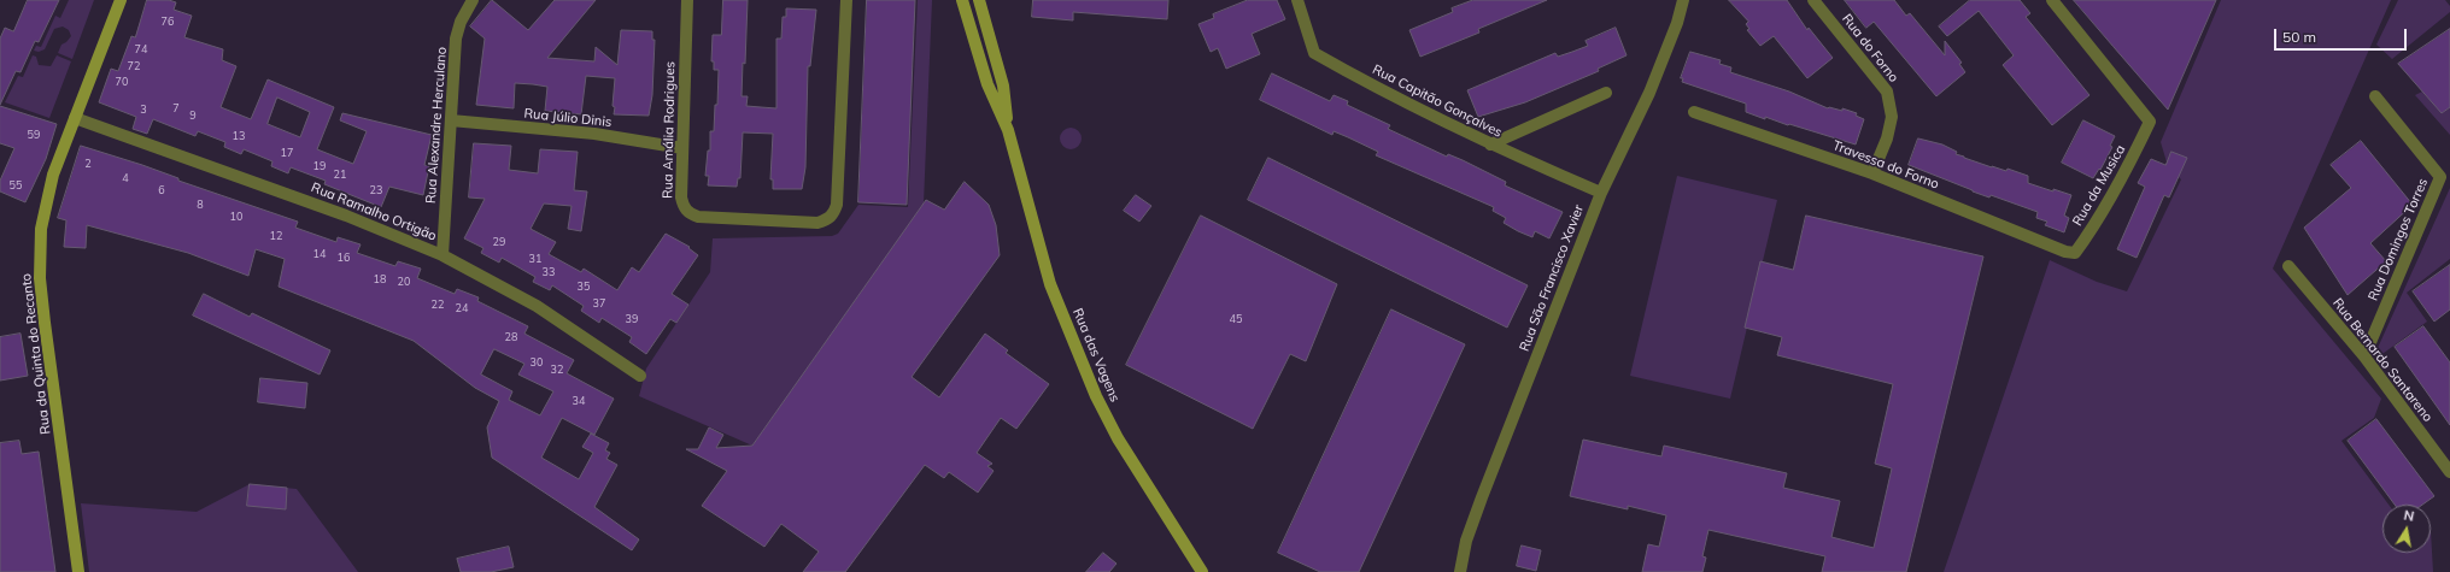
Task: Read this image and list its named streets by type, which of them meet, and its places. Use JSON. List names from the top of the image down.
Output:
{
  "streets": {
    "street": [
      "Rua do Forno",
      "Rua Capitão Gonçalves",
      "Rua Júlio Dinis",
      "Rua Alexandre Herculano",
      "Rua Amália Rodrigues",
      "Travessa do Forno",
      "Rua da Musica",
      "Rua Ramalho Ortigão",
      "Rua Domingos Torres",
      "Rua São Francisco Xavier",
      "Rua da Quinta do Recanto",
      "Rua das Vagens",
      "Rua Bernardo Santareno"
    ]
  },
  "crossings": [
    ["Rua do Forno", "Travessa do Forno"],
    ["Rua Capitão Gonçalves", "Rua São Francisco Xavier"],
    ["Rua Júlio Dinis", "Rua Alexandre Herculano"],
    ["Rua Júlio Dinis", "Rua Amália Rodrigues"],
    ["Rua Alexandre Herculano", "Rua Ramalho Ortigão"],
    ["Travessa do Forno", "Rua da Musica"],
    ["Rua Ramalho Ortigão", "Rua da Quinta do Recanto"],
    ["Rua Domingos Torres", "Rua Bernardo Santareno"]
  ],
  "house_numbers": [
    "76",
    "74",
    "72",
    "70",
    "7",
    "3",
    "9",
    "59",
    "13",
    "17",
    "2",
    "19",
    "21",
    "4",
    "55",
    "6",
    "23",
    "8",
    "10",
    "12",
    "29",
    "14",
    "16",
    "31",
    "33",
    "18",
    "20",
    "35",
    "37",
    "22",
    "24",
    "39",
    "45",
    "28",
    "30",
    "32",
    "34"
  ],
  "scale_bar": "50 m",
  "north": "top"
}
